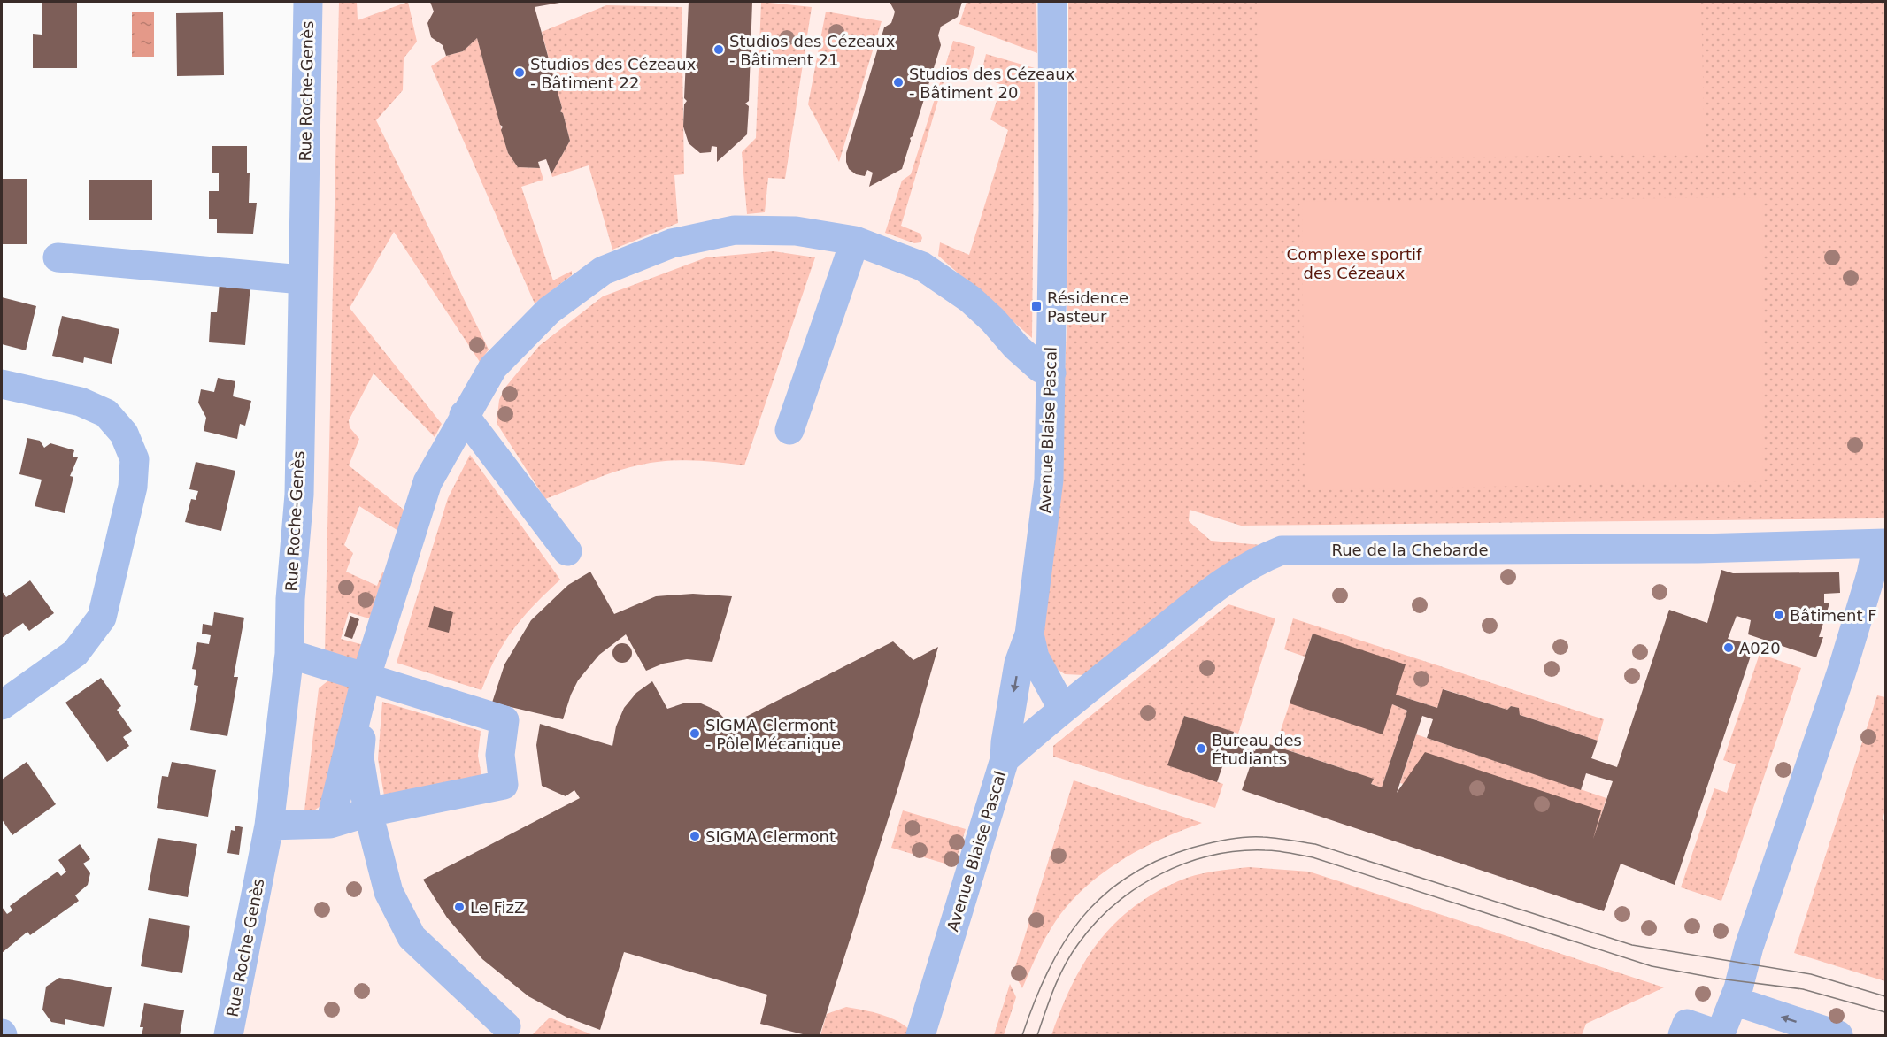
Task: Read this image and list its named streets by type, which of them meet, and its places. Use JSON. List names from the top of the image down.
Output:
{
  "streets": {
    "street": ["Rue Roche-Genès", "Avenue Blaise Pascal", "Rue de la Chebarde"]
  },
  "crossings": [
    ["Avenue Blaise Pascal", "Rue de la Chebarde"]
  ],
  "parks": ["Complexe sportif des Cézeaux"],
  "places": {
    "other": [
      "Studios des Cézeaux - Bâtiment 21",
      "Studios des Cézeaux - Bâtiment 22",
      "Studios des Cézeaux - Bâtiment 20",
      "Bâtiment F",
      "A020",
      "SIGMA Clermont - Pôle Mécanique",
      "Bureau des Étudiants",
      "SIGMA Clermont",
      "Le FizZ"
    ],
    "transit": ["Résidence Pasteur"]
  }
}
